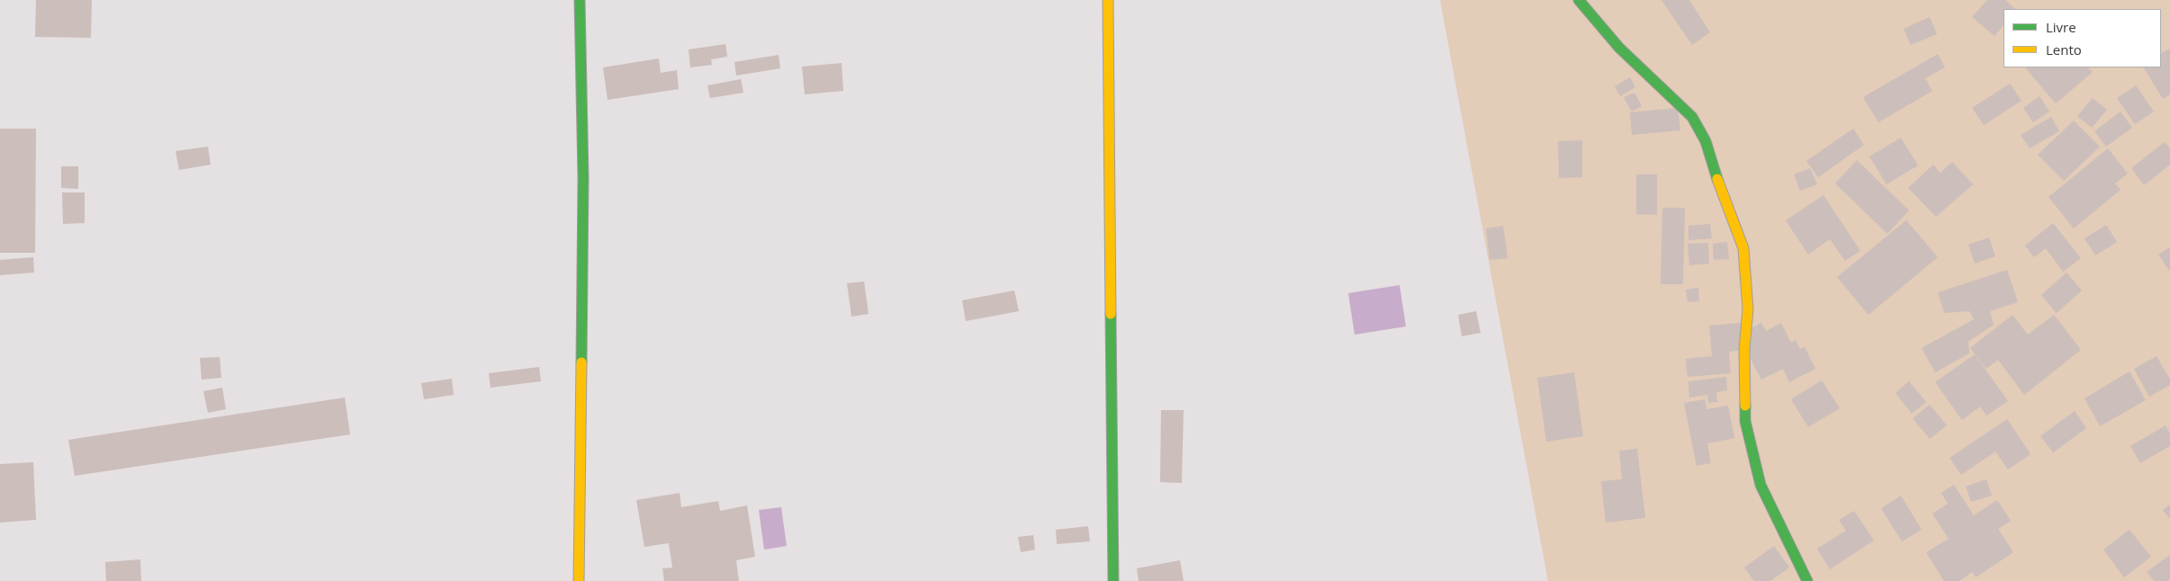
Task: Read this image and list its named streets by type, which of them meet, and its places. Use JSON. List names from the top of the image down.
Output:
{
  "legend": ["Livre", "Lento"]
}
